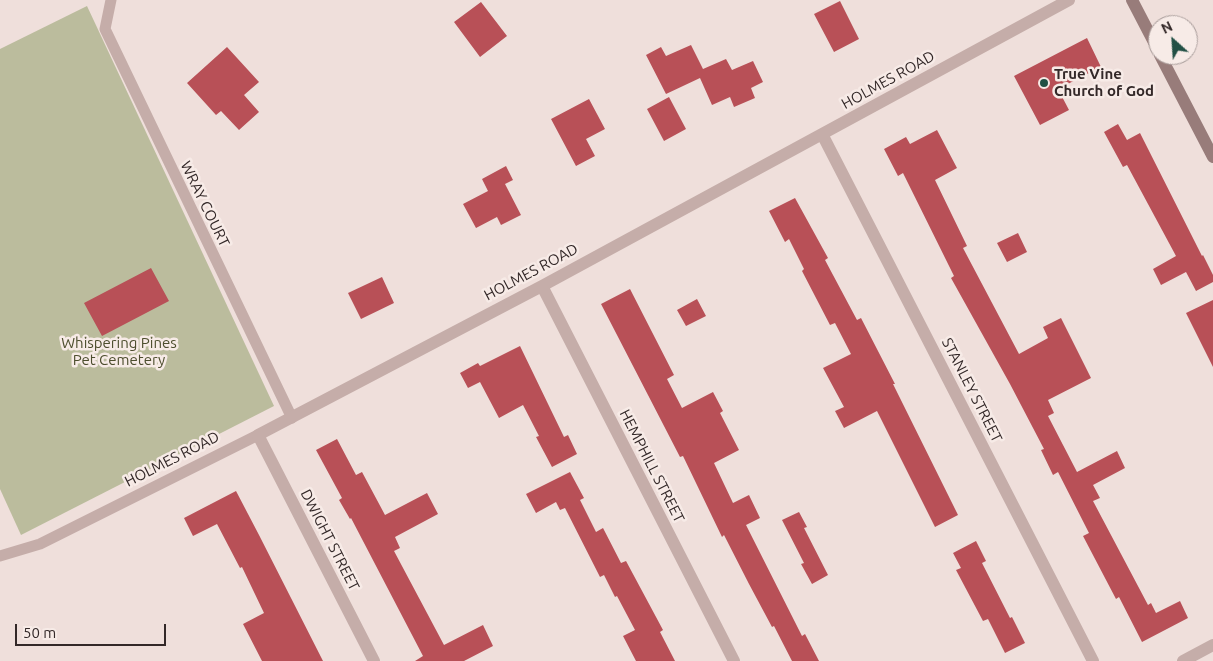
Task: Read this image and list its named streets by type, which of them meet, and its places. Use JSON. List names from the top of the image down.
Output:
{
  "streets": {
    "street": [
      "HOLMES ROAD",
      "STANLEY STREET",
      "HEMPHILL STREET",
      "DWIGHT STREET"
    ],
    "lane": ["WRAY COURT"]
  },
  "crossings": [
    ["HOLMES ROAD", "WRAY COURT"],
    ["HOLMES ROAD", "STANLEY STREET"],
    ["HOLMES ROAD", "HEMPHILL STREET"],
    ["HOLMES ROAD", "DWIGHT STREET"]
  ],
  "parks": ["Whispering Pines Pet Cemetery"],
  "places": ["True Vine Church of God"],
  "scale_bar": "50 m",
  "north": "top left"
}
